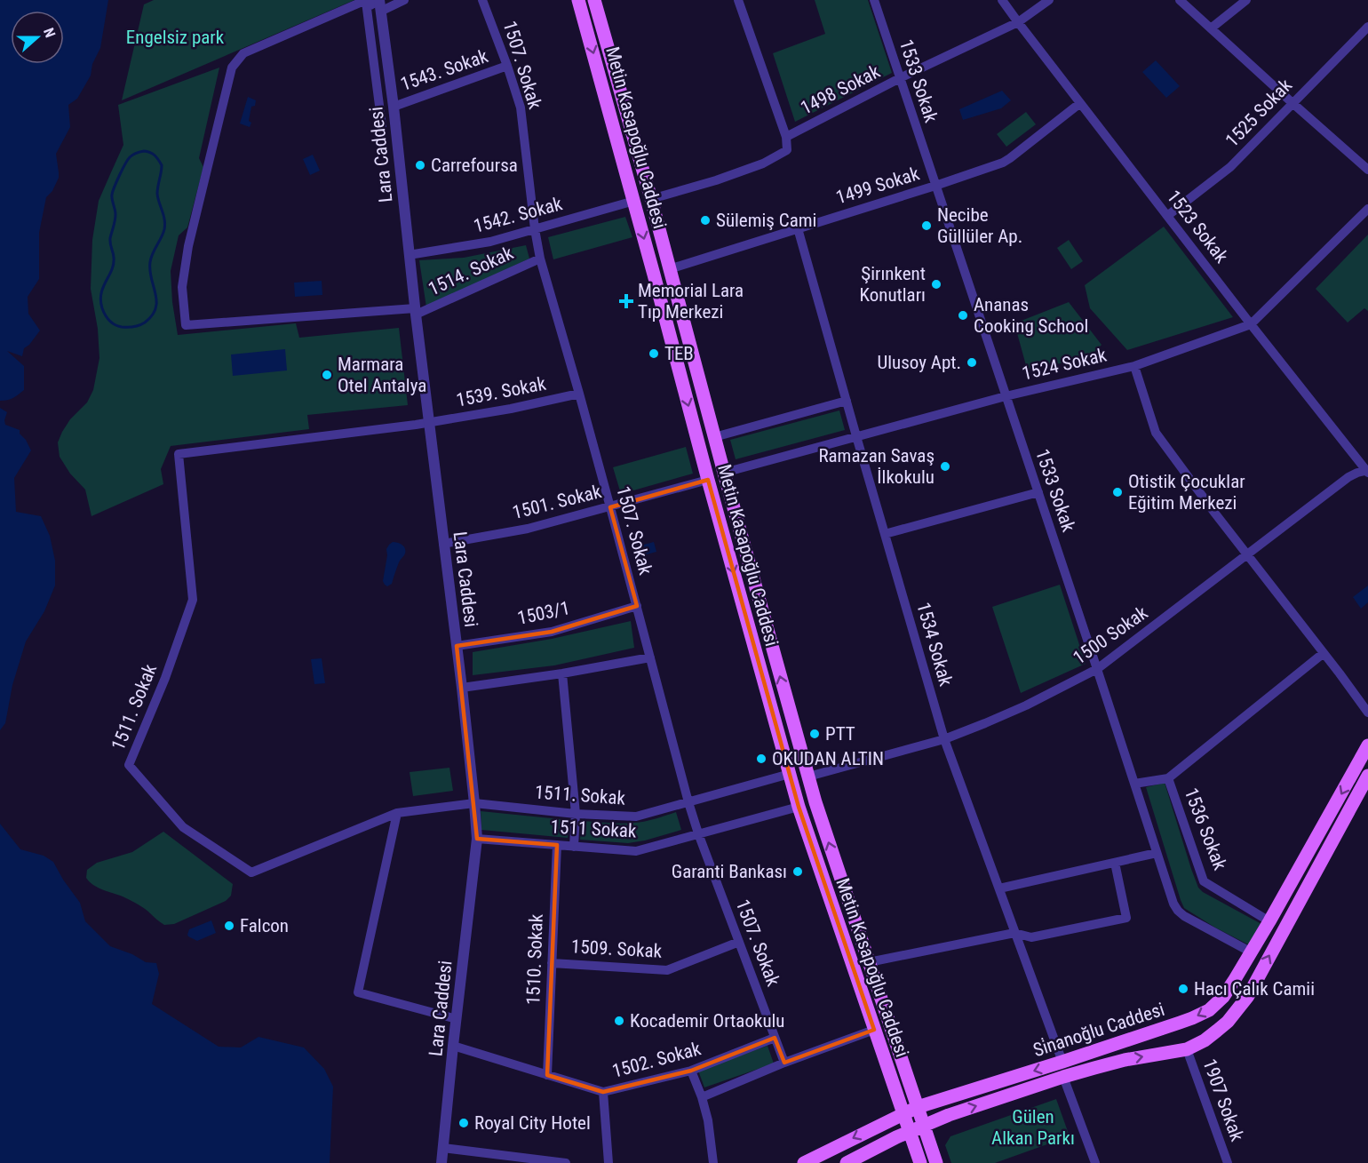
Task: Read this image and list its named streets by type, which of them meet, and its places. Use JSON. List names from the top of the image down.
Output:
{
  "streets": {
    "main road": ["Metin Kasapoğlu Caddesi", "Si̇nanoğlu Caddesi"],
    "street": [
      "1507. Sokak",
      "1543. Sokak",
      "1533 Sokak",
      "1498 Sokak",
      "1525 Sokak",
      "Lara Caddesi",
      "1499 Sokak",
      "1542. Sokak",
      "1523 Sokak",
      "1514. Sokak",
      "1524 Sokak",
      "1539. Sokak",
      "1501. Sokak",
      "1503/1",
      "1500 Sokak",
      "1534 Sokak",
      "1511. Sokak",
      "1511 Sokak",
      "1536 Sokak",
      "1509. Sokak",
      "1510. Sokak",
      "1502. Sokak",
      "1907 Sokak"
    ]
  },
  "crossings": [
    ["1507. Sokak", "1543. Sokak"],
    ["1507. Sokak", "1542. Sokak"],
    ["1507. Sokak", "1514. Sokak"],
    ["1507. Sokak", "1539. Sokak"],
    ["1507. Sokak", "1501. Sokak"],
    ["1507. Sokak", "1503/1"],
    ["1507. Sokak", "1511. Sokak"],
    ["1507. Sokak", "1511 Sokak"],
    ["1507. Sokak", "1509. Sokak"],
    ["1507. Sokak", "1502. Sokak"],
    ["1543. Sokak", "Lara Caddesi"],
    ["1533 Sokak", "1498 Sokak"],
    ["1533 Sokak", "1499 Sokak"],
    ["1533 Sokak", "1524 Sokak"],
    ["1533 Sokak", "1500 Sokak"],
    ["1533 Sokak", "Si̇nanoğlu Caddesi"],
    ["1498 Sokak", "Metin Kasapoğlu Caddesi"],
    ["1498 Sokak", "1523 Sokak"],
    ["1525 Sokak", "1523 Sokak"],
    ["Metin Kasapoğlu Caddesi", "1499 Sokak"],
    ["Metin Kasapoğlu Caddesi", "1542. Sokak"],
    ["Metin Kasapoğlu Caddesi", "1524 Sokak"],
    ["Metin Kasapoğlu Caddesi", "1501. Sokak"],
    ["Metin Kasapoğlu Caddesi", "1500 Sokak"],
    ["Metin Kasapoğlu Caddesi", "1511. Sokak"],
    ["Metin Kasapoğlu Caddesi", "1511 Sokak"],
    ["Metin Kasapoğlu Caddesi", "Si̇nanoğlu Caddesi"],
    ["Lara Caddesi", "1542. Sokak"],
    ["Lara Caddesi", "1514. Sokak"],
    ["Lara Caddesi", "1539. Sokak"],
    ["Lara Caddesi", "1501. Sokak"],
    ["Lara Caddesi", "1503/1"],
    ["Lara Caddesi", "1511. Sokak"],
    ["Lara Caddesi", "1511 Sokak"],
    ["Lara Caddesi", "1502. Sokak"],
    ["1499 Sokak", "1523 Sokak"],
    ["1499 Sokak", "1534 Sokak"],
    ["1523 Sokak", "1524 Sokak"],
    ["1523 Sokak", "1500 Sokak"],
    ["1524 Sokak", "1534 Sokak"],
    ["1539. Sokak", "1511. Sokak"],
    ["1500 Sokak", "1534 Sokak"],
    ["1534 Sokak", "Si̇nanoğlu Caddesi"],
    ["1511 Sokak", "1510. Sokak"],
    ["1536 Sokak", "Si̇nanoğlu Caddesi"],
    ["1509. Sokak", "1510. Sokak"],
    ["1510. Sokak", "1502. Sokak"],
    ["Si̇nanoğlu Caddesi", "1907 Sokak"]
  ],
  "parks": ["Engelsiz park", "Gülen Alkan Parkı"],
  "places": {
    "other": [
      "Carrefoursa",
      "Sülemiş Cami",
      "Necibe Güllüler Ap.",
      "Şirınkent Konutları",
      "Ananas Cooking School",
      "TEB",
      "Ulusoy Apt.",
      "Marmara Otel Antalya",
      "Ramazan Savaş İlkokulu",
      "Otistik Çocuklar Eğitim Merkezi",
      "PTT",
      "OKUDAN ALTIN",
      "Garanti Bankası",
      "Falcon",
      "Hacı Çalık Camii",
      "Kocademir Ortaokulu",
      "Royal City Hotel"
    ],
    "health": ["Memorial Lara Tıp Merkezi"]
  },
  "north": "right"
}
